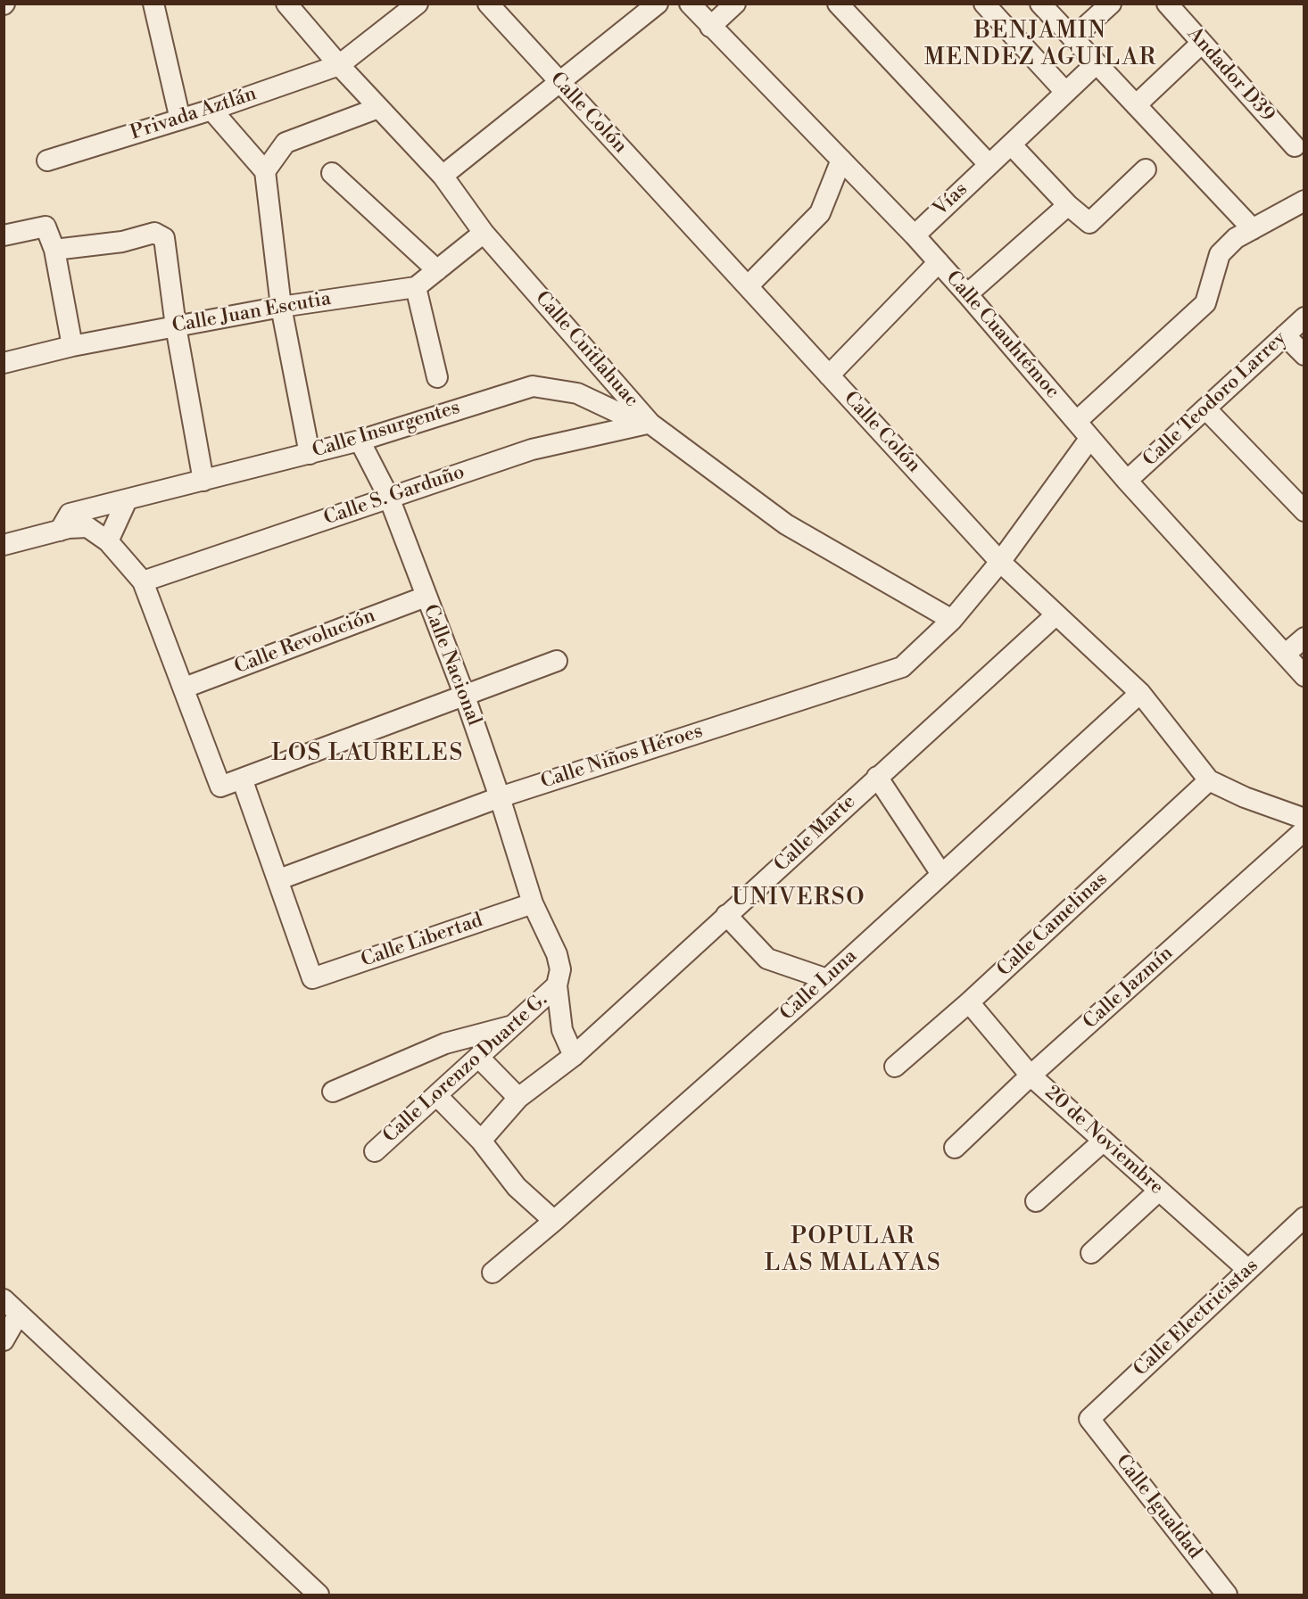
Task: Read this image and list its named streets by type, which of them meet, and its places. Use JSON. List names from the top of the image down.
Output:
{
  "streets": {
    "street": [
      "Andador D39",
      "Calle Colón",
      "Privada Aztlán",
      "Vías",
      "Calle Juan Escutia",
      "Calle Cuauhtémoc",
      "Calle Cuitlahuac",
      "Calle Teodoro Larrey",
      "Calle Insurgentes",
      "Calle S. Garduño",
      "Calle Revolución",
      "Calle Nacional",
      "Calle Niños Héroes",
      "Calle Marte",
      "Calle Camelinas",
      "Calle Libertad",
      "Calle Luna",
      "Calle Jazmín",
      "Calle Lorenzo Duarte G.",
      "20 de Noviembre",
      "Calle Electricistas",
      "Calle Igualdad"
    ]
  },
  "crossings": [
    ["Calle Colón", "Calle Marte"],
    ["Calle Colón", "Calle Camelinas"],
    ["Calle Colón", "Calle Luna"],
    ["Privada Aztlán", "Calle Cuitlahuac"],
    ["Vías", "Calle Cuauhtémoc"],
    ["Calle Cuauhtémoc", "Calle Teodoro Larrey"],
    ["Calle Cuitlahuac", "Calle Insurgentes"],
    ["Calle Cuitlahuac", "Calle S. Garduño"],
    ["Calle Cuitlahuac", "Calle Niños Héroes"],
    ["Calle Insurgentes", "Calle S. Garduño"],
    ["Calle Insurgentes", "Calle Nacional"],
    ["Calle S. Garduño", "Calle Nacional"],
    ["Calle Revolución", "Calle Nacional"],
    ["Calle Nacional", "Calle Niños Héroes"],
    ["Calle Nacional", "Calle Marte"],
    ["Calle Nacional", "Calle Libertad"],
    ["Calle Nacional", "Calle Lorenzo Duarte G."],
    ["Calle Niños Héroes", "Calle Libertad"],
    ["Calle Camelinas", "20 de Noviembre"],
    ["Calle Jazmín", "20 de Noviembre"],
    ["20 de Noviembre", "Calle Electricistas"],
    ["Calle Electricistas", "Calle Igualdad"]
  ],
  "districts": [
    "BENJAMIN MENDEZ AGUILAR",
    "LOS LAURELES",
    "UNIVERSO",
    "POPULAR LAS MALAYAS"
  ]
}
